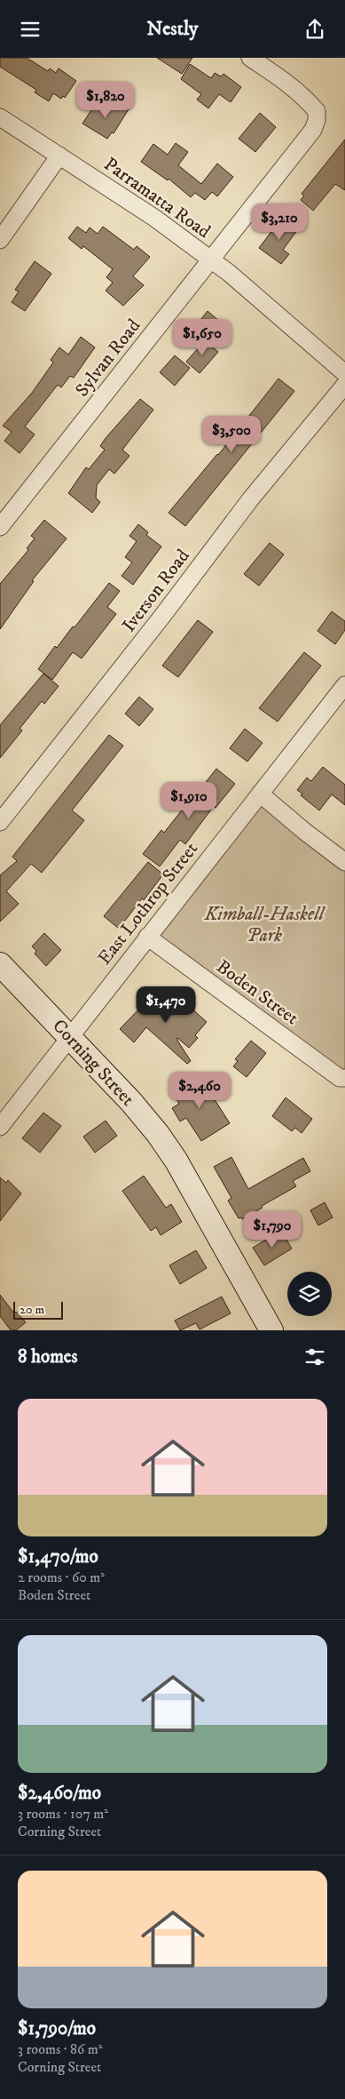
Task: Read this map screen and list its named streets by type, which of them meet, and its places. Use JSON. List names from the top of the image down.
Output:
{
  "streets": {
    "street": [
      "Parramatta Road",
      "Sylvan Road",
      "Iverson Road",
      "East Lothrop Street",
      "Boden Street",
      "Corning Street"
    ]
  },
  "crossings": [
    ["Parramatta Road", "Sylvan Road"],
    ["East Lothrop Street", "Boden Street"],
    ["East Lothrop Street", "Corning Street"]
  ],
  "parks": ["Kimball-Haskell Park"],
  "scale_bar": "20 m",
  "page": {
    "header": "Nestly",
    "price": [
      "$1,820",
      "$3,210",
      "$1,650",
      "$3,500",
      "$1,910",
      "$1,470",
      "$2,460",
      "$1,790"
    ],
    "scale": "20 m",
    "heading": "8 homes",
    "list": [
      {
        "name": "$1,470/mo",
        "note": "2 rooms · 60 m² · Boden Street"
      },
      {
        "name": "$2,460/mo",
        "note": "3 rooms · 107 m² · Corning Street"
      },
      {
        "name": "$1,790/mo",
        "note": "3 rooms · 86 m² · Corning Street"
      }
    ]
  }
}
